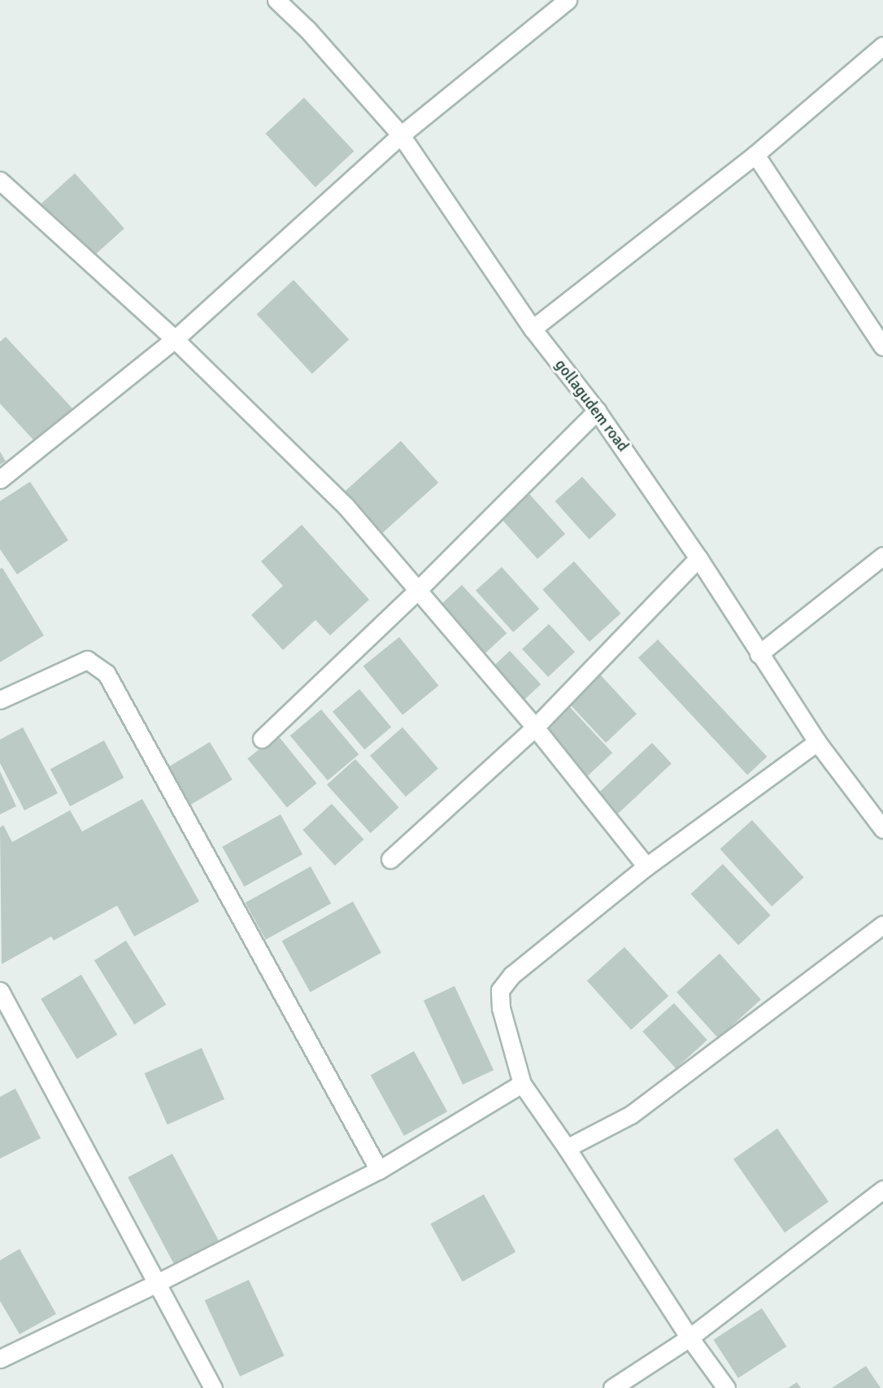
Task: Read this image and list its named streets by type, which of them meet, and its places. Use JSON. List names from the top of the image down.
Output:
{
  "streets": {
    "street": ["gollagudem road"]
  }
}
